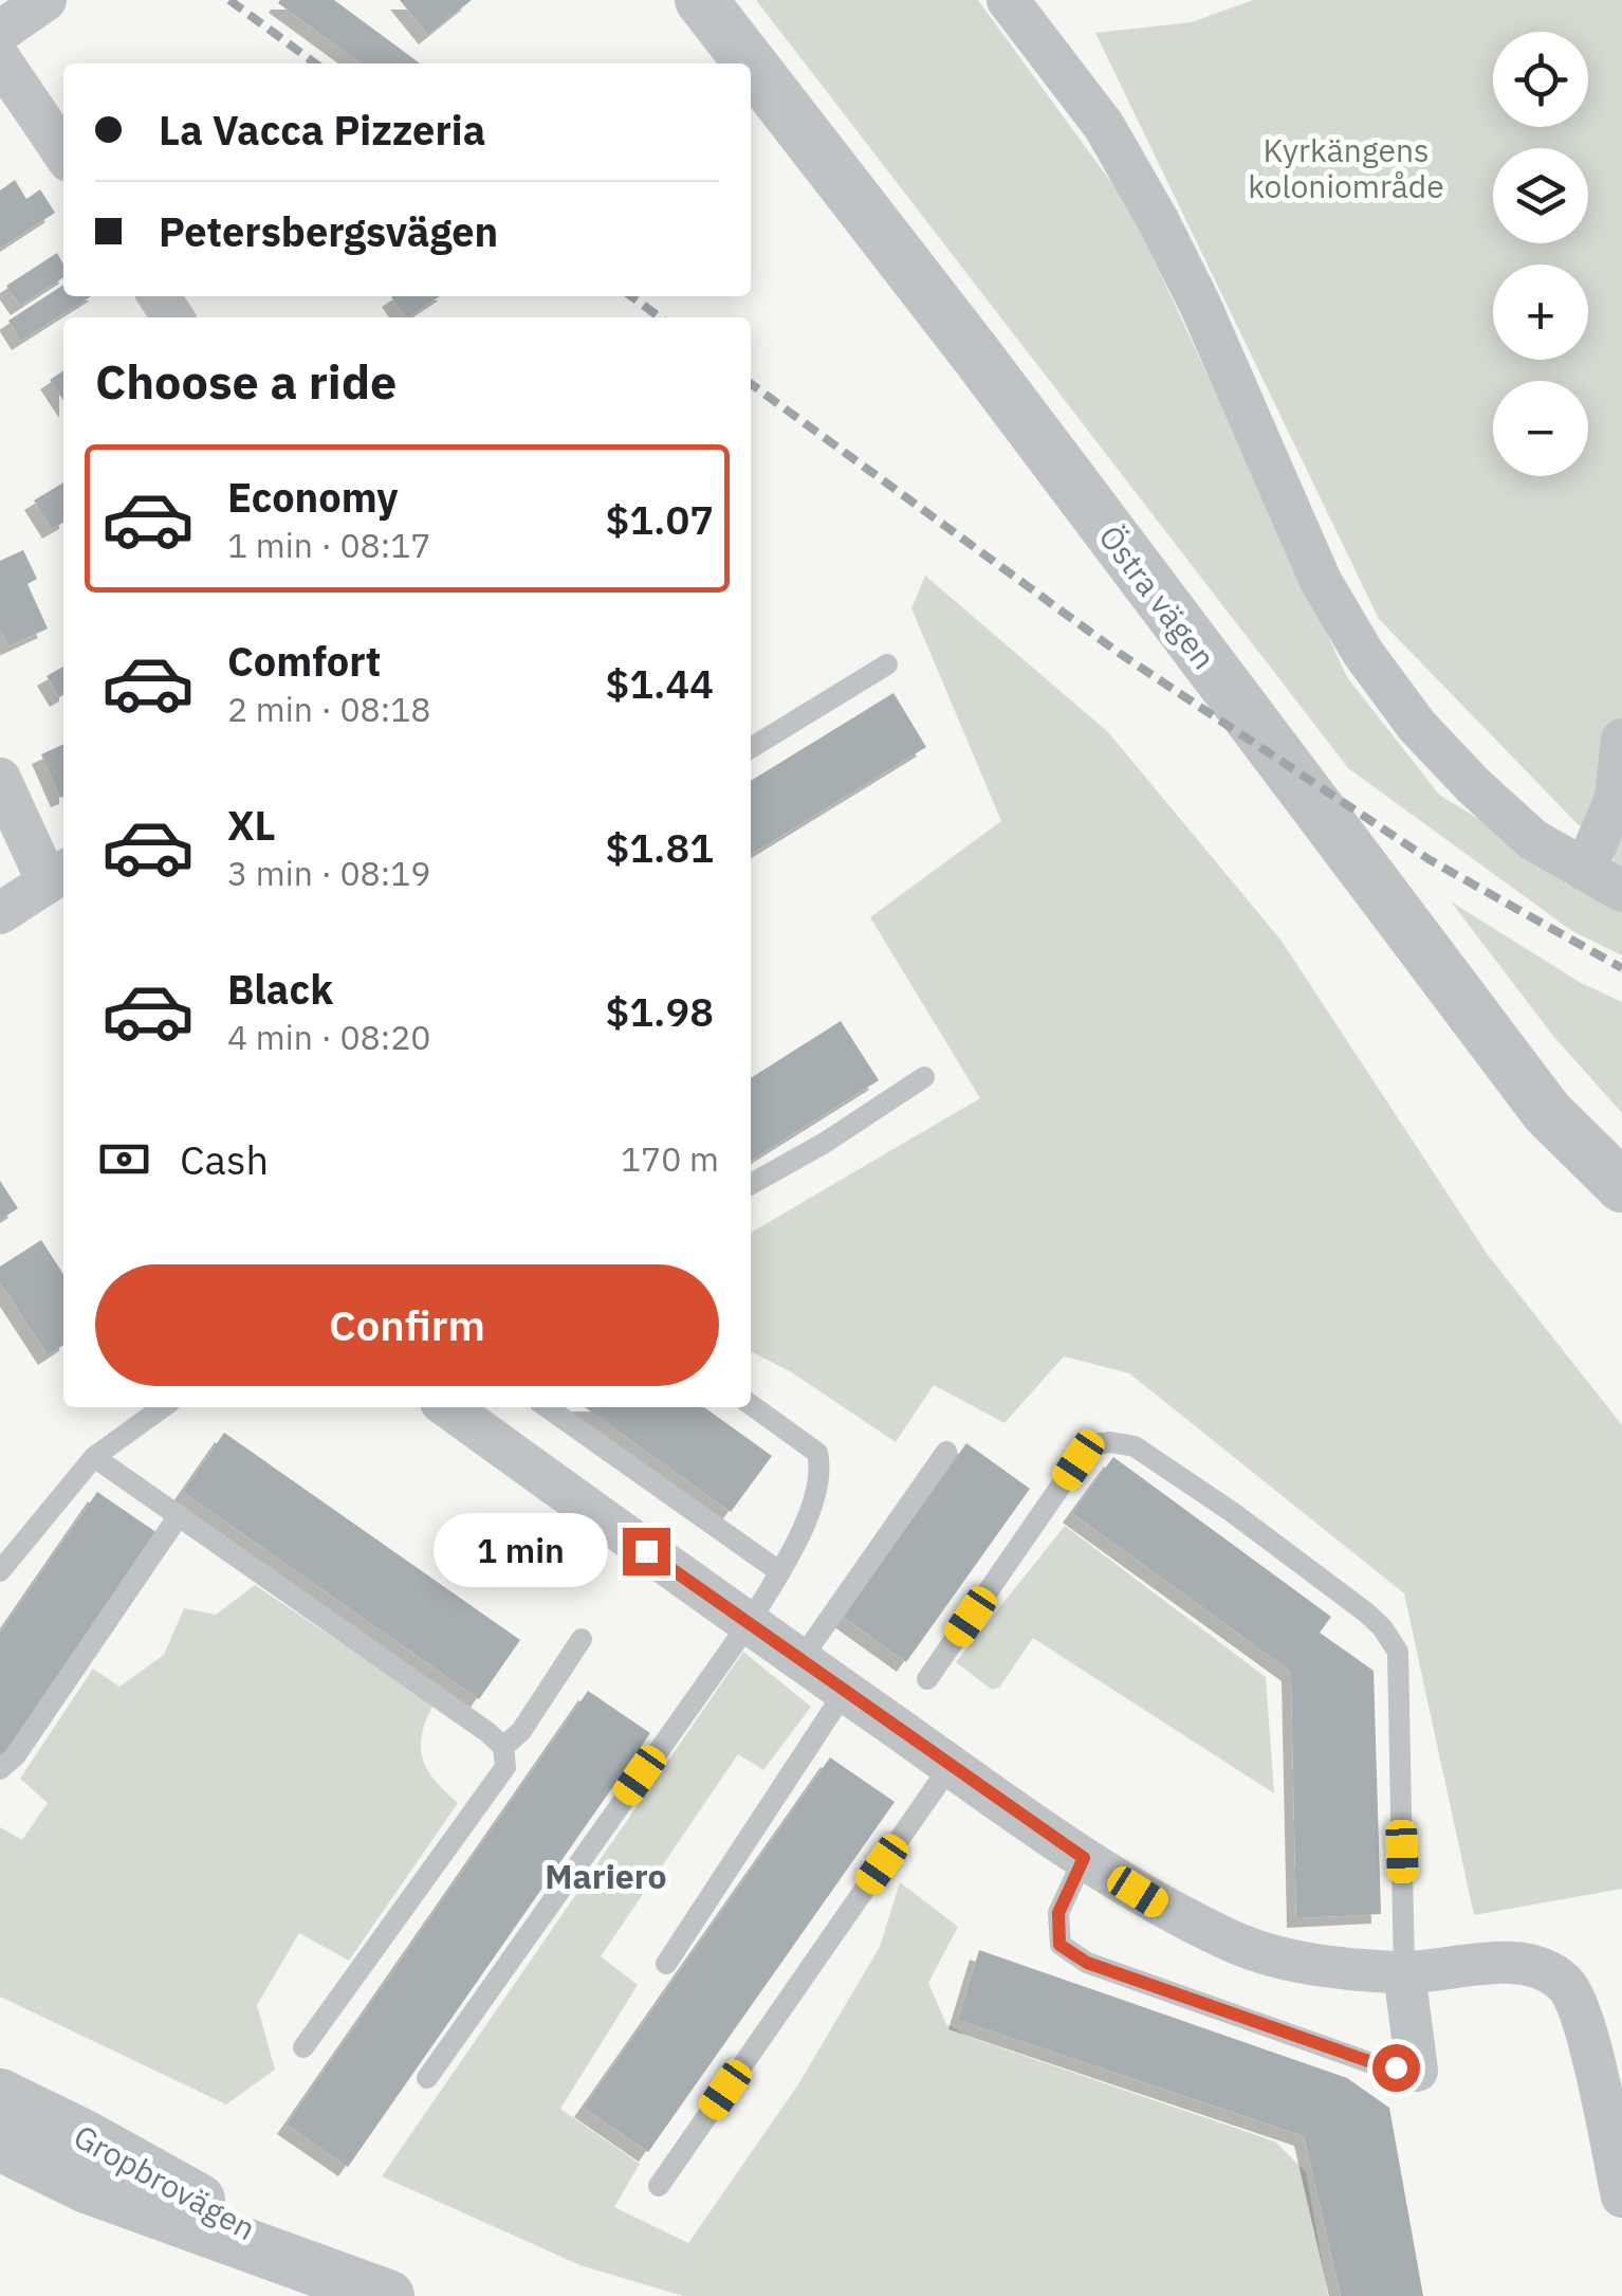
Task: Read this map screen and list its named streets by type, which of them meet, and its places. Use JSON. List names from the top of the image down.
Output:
{
  "streets": {
    "street": ["Östra vägen", "Gropbrovägen"]
  },
  "districts": ["Mariero"],
  "parks": ["Kyrkängens koloniområde"],
  "page": {
    "map_buttons": ["+", "−"],
    "banner": ["La Vacca Pizzeria", "Petersbergsvägen"],
    "heading": "Choose a ride",
    "list": [
      {
        "name": "Economy",
        "note": "1 min · 08:17",
        "value": "$1.07"
      },
      {
        "name": "Comfort",
        "note": "2 min · 08:18",
        "value": "$1.44"
      },
      {
        "name": "XL",
        "note": "3 min · 08:19",
        "value": "$1.81"
      },
      {
        "name": "Black",
        "note": "4 min · 08:20",
        "value": "$1.98"
      }
    ],
    "pay": ["Cash", "170 m"],
    "buttons": "Confirm",
    "bubble": "1 min"
  }
}
